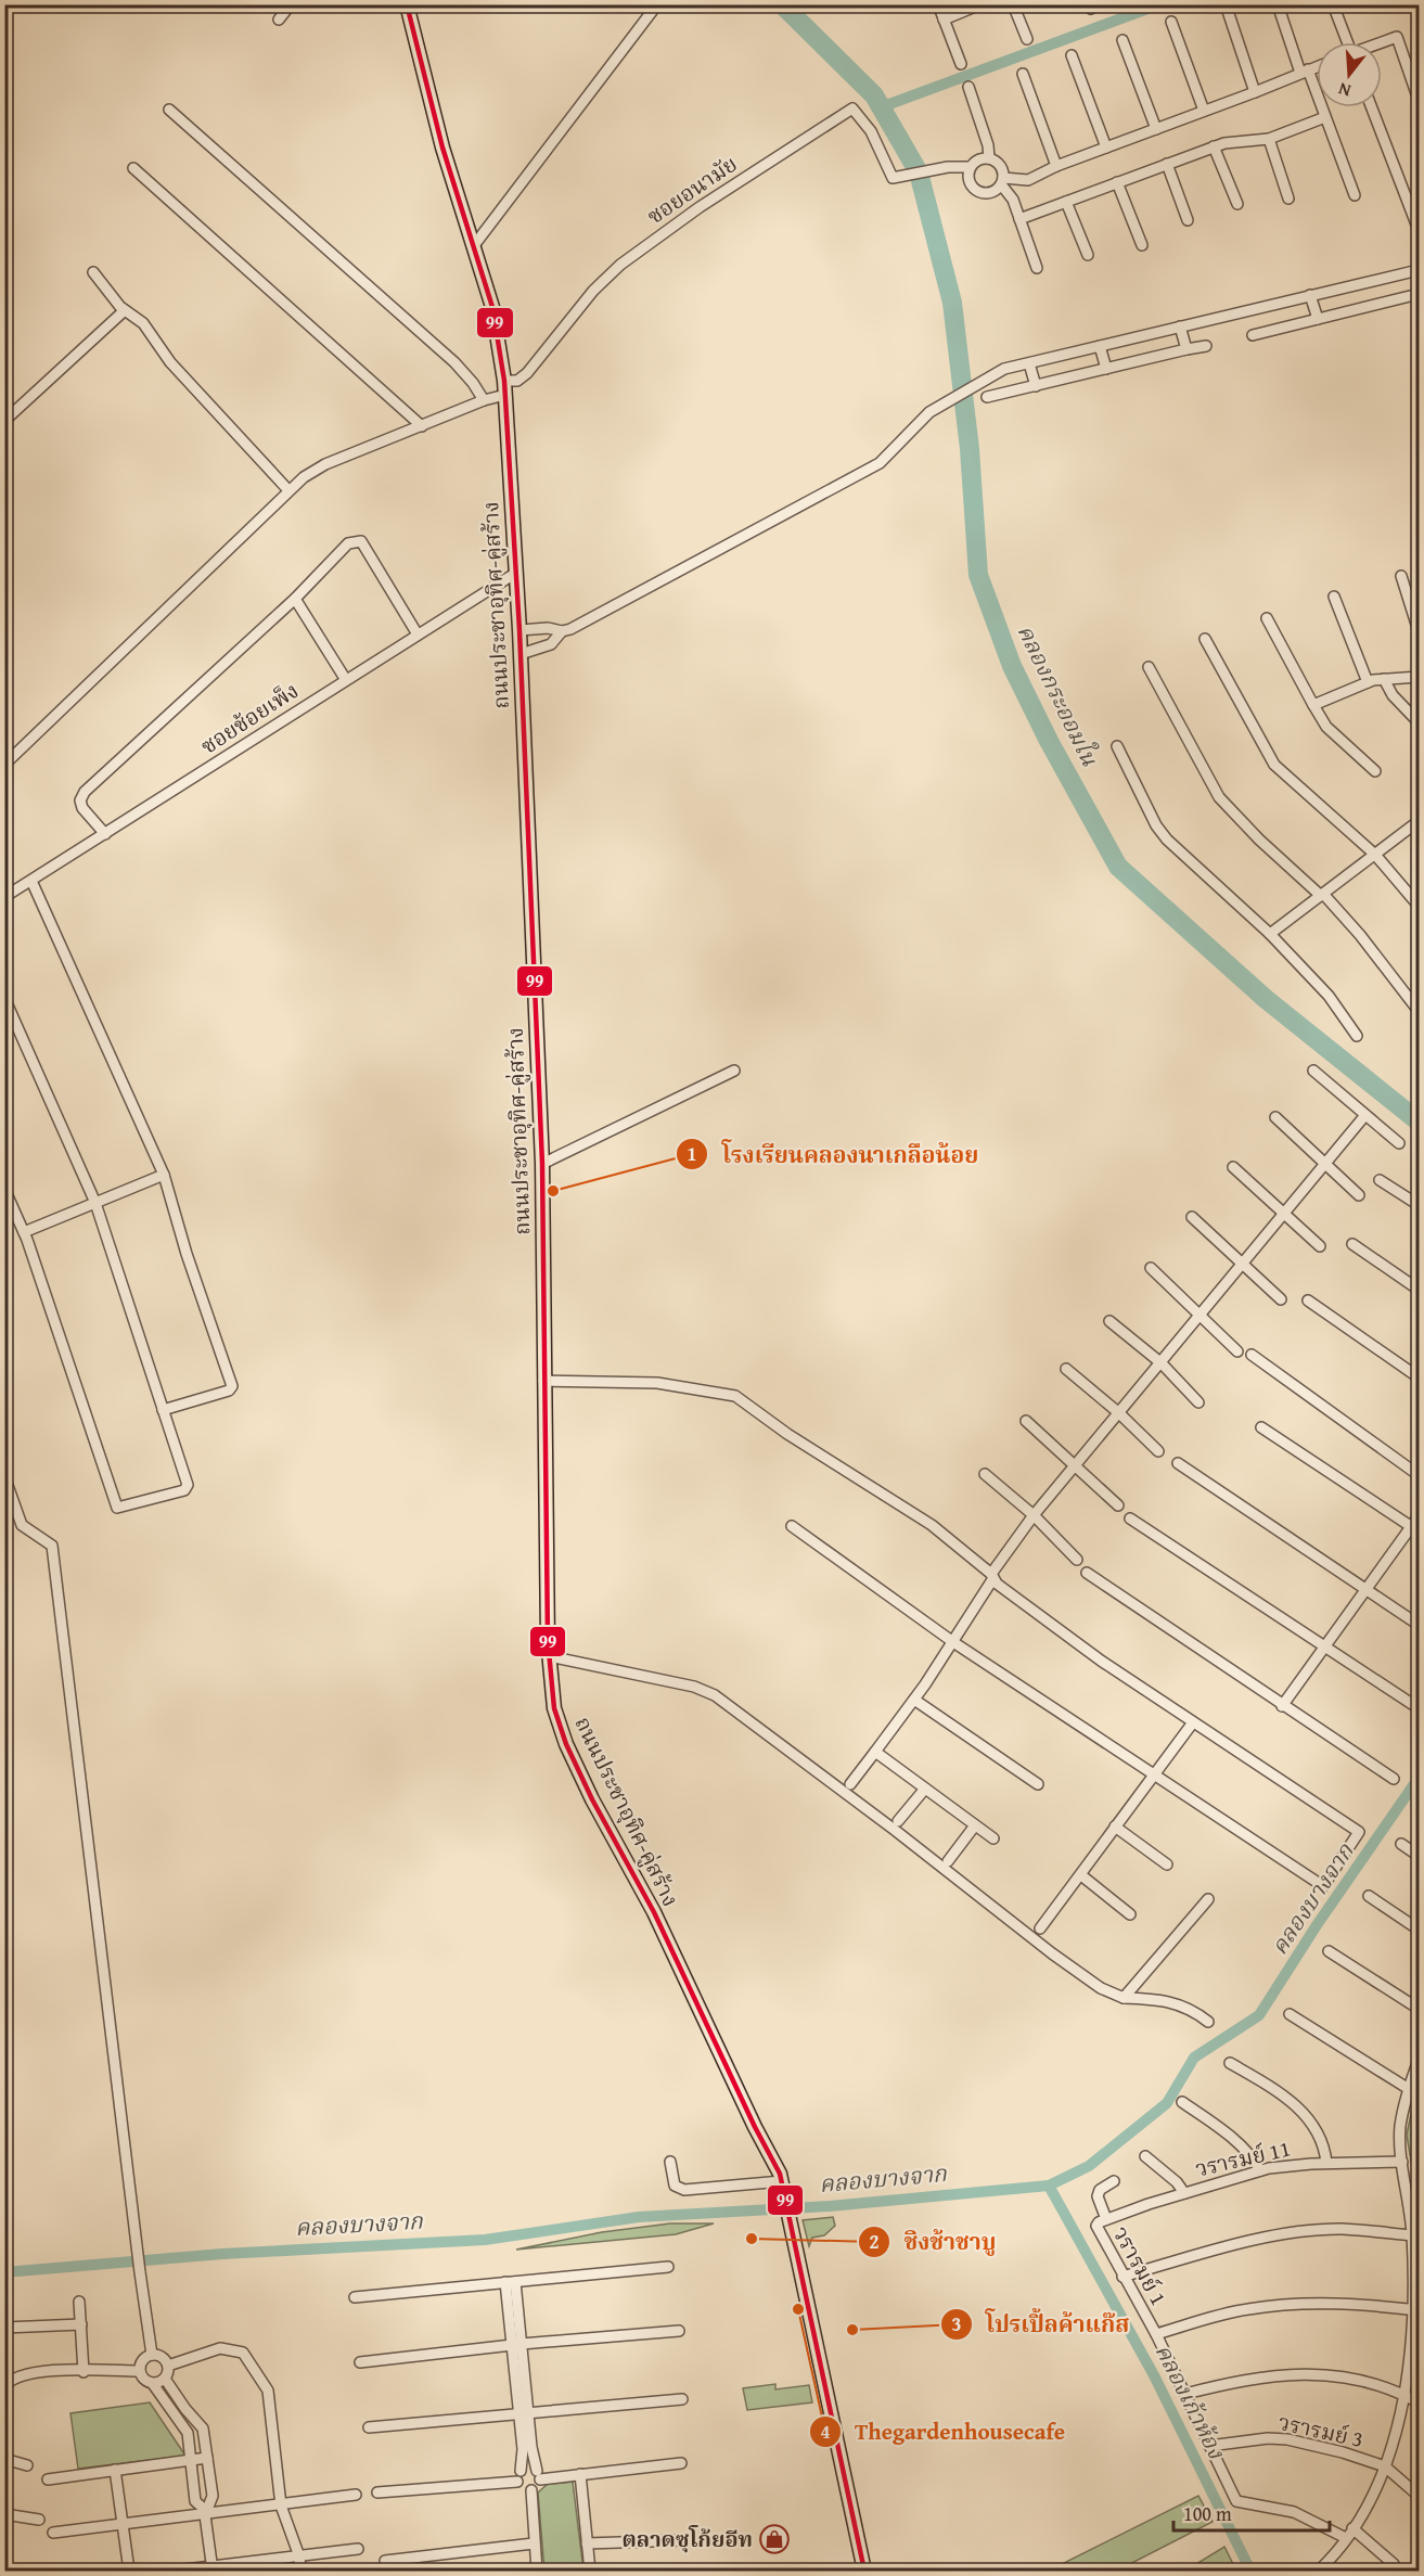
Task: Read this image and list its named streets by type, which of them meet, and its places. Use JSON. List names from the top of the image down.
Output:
{
  "streets": {
    "main road": ["ถนนประชาอุทิศ-คู่สร้าง"],
    "street": [
      "ซอยอนามัย",
      "ซอยช้อยเพ็ง",
      "วรารมย์ 11",
      "วรารมย์ 1",
      "วรารมย์ 3"
    ]
  },
  "crossings": [
    ["ซอยอนามัย", "ถนนประชาอุทิศ-คู่สร้าง"],
    ["ถนนประชาอุทิศ-คู่สร้าง", "ซอยช้อยเพ็ง"],
    ["วรารมย์ 11", "วรารมย์ 1"],
    ["วรารมย์ 1", "วรารมย์ 3"]
  ],
  "water": ["คลองกระออมใน", "คลองบางจาก", "คลองเก้าห้อง"],
  "places": {
    "other": [
      "โรงเรียนคลองนาเกลือน้อย",
      "ชิงช้าชาบู",
      "Thegardenhousecafe",
      "โปรเปิ้ลค้าแก๊ส"
    ],
    "shop": ["ตลาดซุโก้ยอีท"]
  },
  "lines": ["transit line 99"],
  "scale_bar": "100 m",
  "north": "bottom"
}
